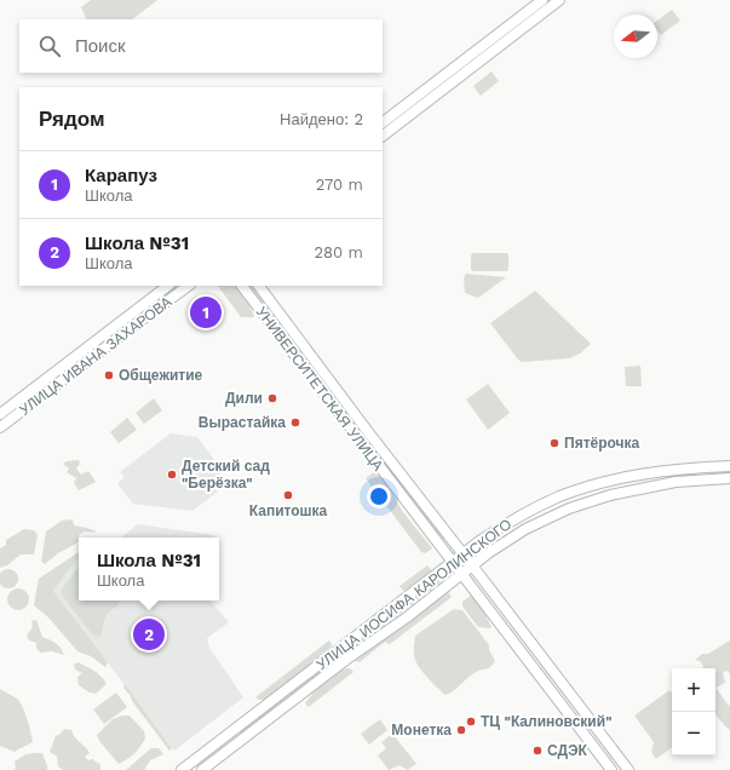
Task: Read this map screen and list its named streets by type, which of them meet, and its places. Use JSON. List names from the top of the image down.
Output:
{
  "streets": {
    "main road": ["УЛИЦА ИВАНА ЗАХАРОВА", "УНИВЕРСИТЕТСКАЯ УЛИЦА", "УЛИЦА ИОСИФА КАРОЛИНСКОГО"]
  },
  "crossings": [
    ["УНИВЕРСИТЕТСКАЯ УЛИЦА", "УЛИЦА ИОСИФА КАРОЛИНСКОГО"]
  ],
  "places": [
    "Общежитие",
    "Дили",
    "Вырастайка",
    "Пятёрочка",
    "Детский сад \"Берёзка\"",
    "Капитошка",
    "ТЦ \"Калиновский\"",
    "Монетка",
    "СДЭК"
  ],
  "north": "left",
  "page": {
    "search": "Поиск",
    "heading": ["Рядом", "Найдено: 2"],
    "list": [
      {
        "mark": "1",
        "name": "Карапуз",
        "note": "Школа",
        "value": "270 m"
      },
      {
        "mark": "2",
        "name": "Школа №31",
        "note": "Школа",
        "value": "280 m"
      }
    ],
    "pins": ["1", "2"],
    "popup": ["Школа №31", "Школа"],
    "map_buttons": ["+", "−"]
  }
}
